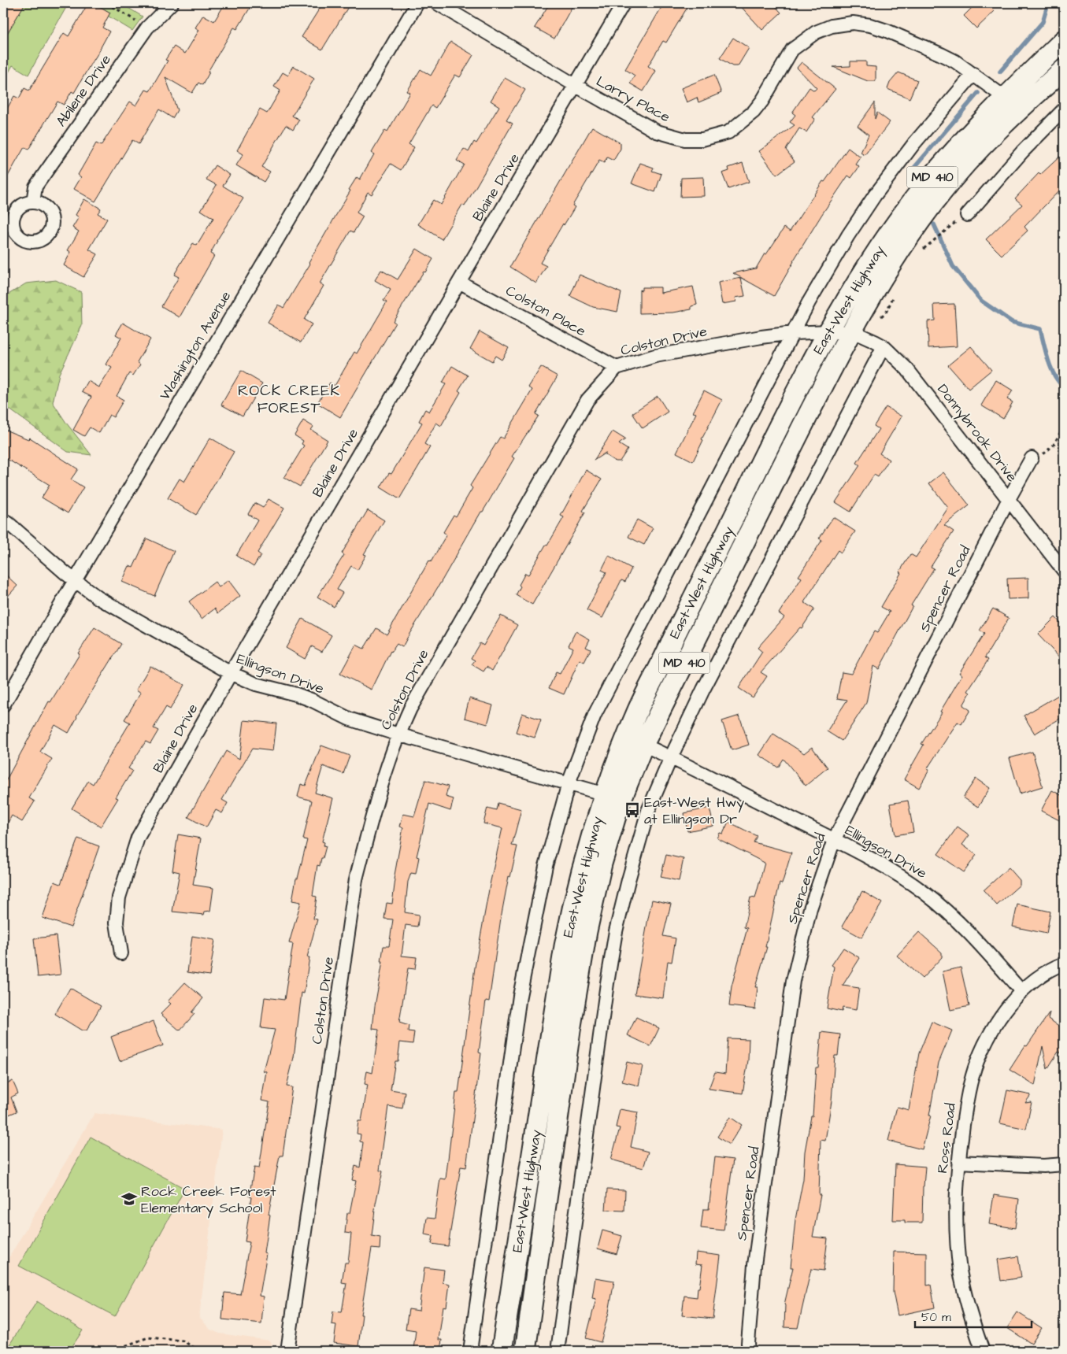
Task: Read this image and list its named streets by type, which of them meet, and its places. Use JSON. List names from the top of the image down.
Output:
{
  "streets": {
    "main road": ["MD 410", "East-West Highway"],
    "street": [
      "Abilene Drive",
      "Larry Place",
      "Blaine Drive",
      "Colston Place",
      "Colston Drive",
      "Washington Avenue",
      "Donnybrook Drive",
      "Spencer Road",
      "Ellingson Drive",
      "Ross Road"
    ]
  },
  "crossings": [
    ["Larry Place", "Blaine Drive"],
    ["Larry Place", "East-West Highway"],
    ["Blaine Drive", "Colston Place"],
    ["Blaine Drive", "Ellingson Drive"],
    ["East-West Highway", "Colston Drive"],
    ["East-West Highway", "Donnybrook Drive"],
    ["East-West Highway", "Ellingson Drive"],
    ["Colston Place", "Colston Drive"],
    ["Colston Drive", "Donnybrook Drive"],
    ["Colston Drive", "Ellingson Drive"],
    ["Washington Avenue", "Ellingson Drive"],
    ["Donnybrook Drive", "Spencer Road"],
    ["Spencer Road", "Ellingson Drive"],
    ["Ellingson Drive", "Ross Road"]
  ],
  "districts": ["ROCK CREEK FOREST"],
  "places": {
    "bus stop": ["East-West Hwy at Ellingson Dr"],
    "school or university": ["Rock Creek Forest Elementary School"]
  },
  "scale_bar": "50 m"
}
